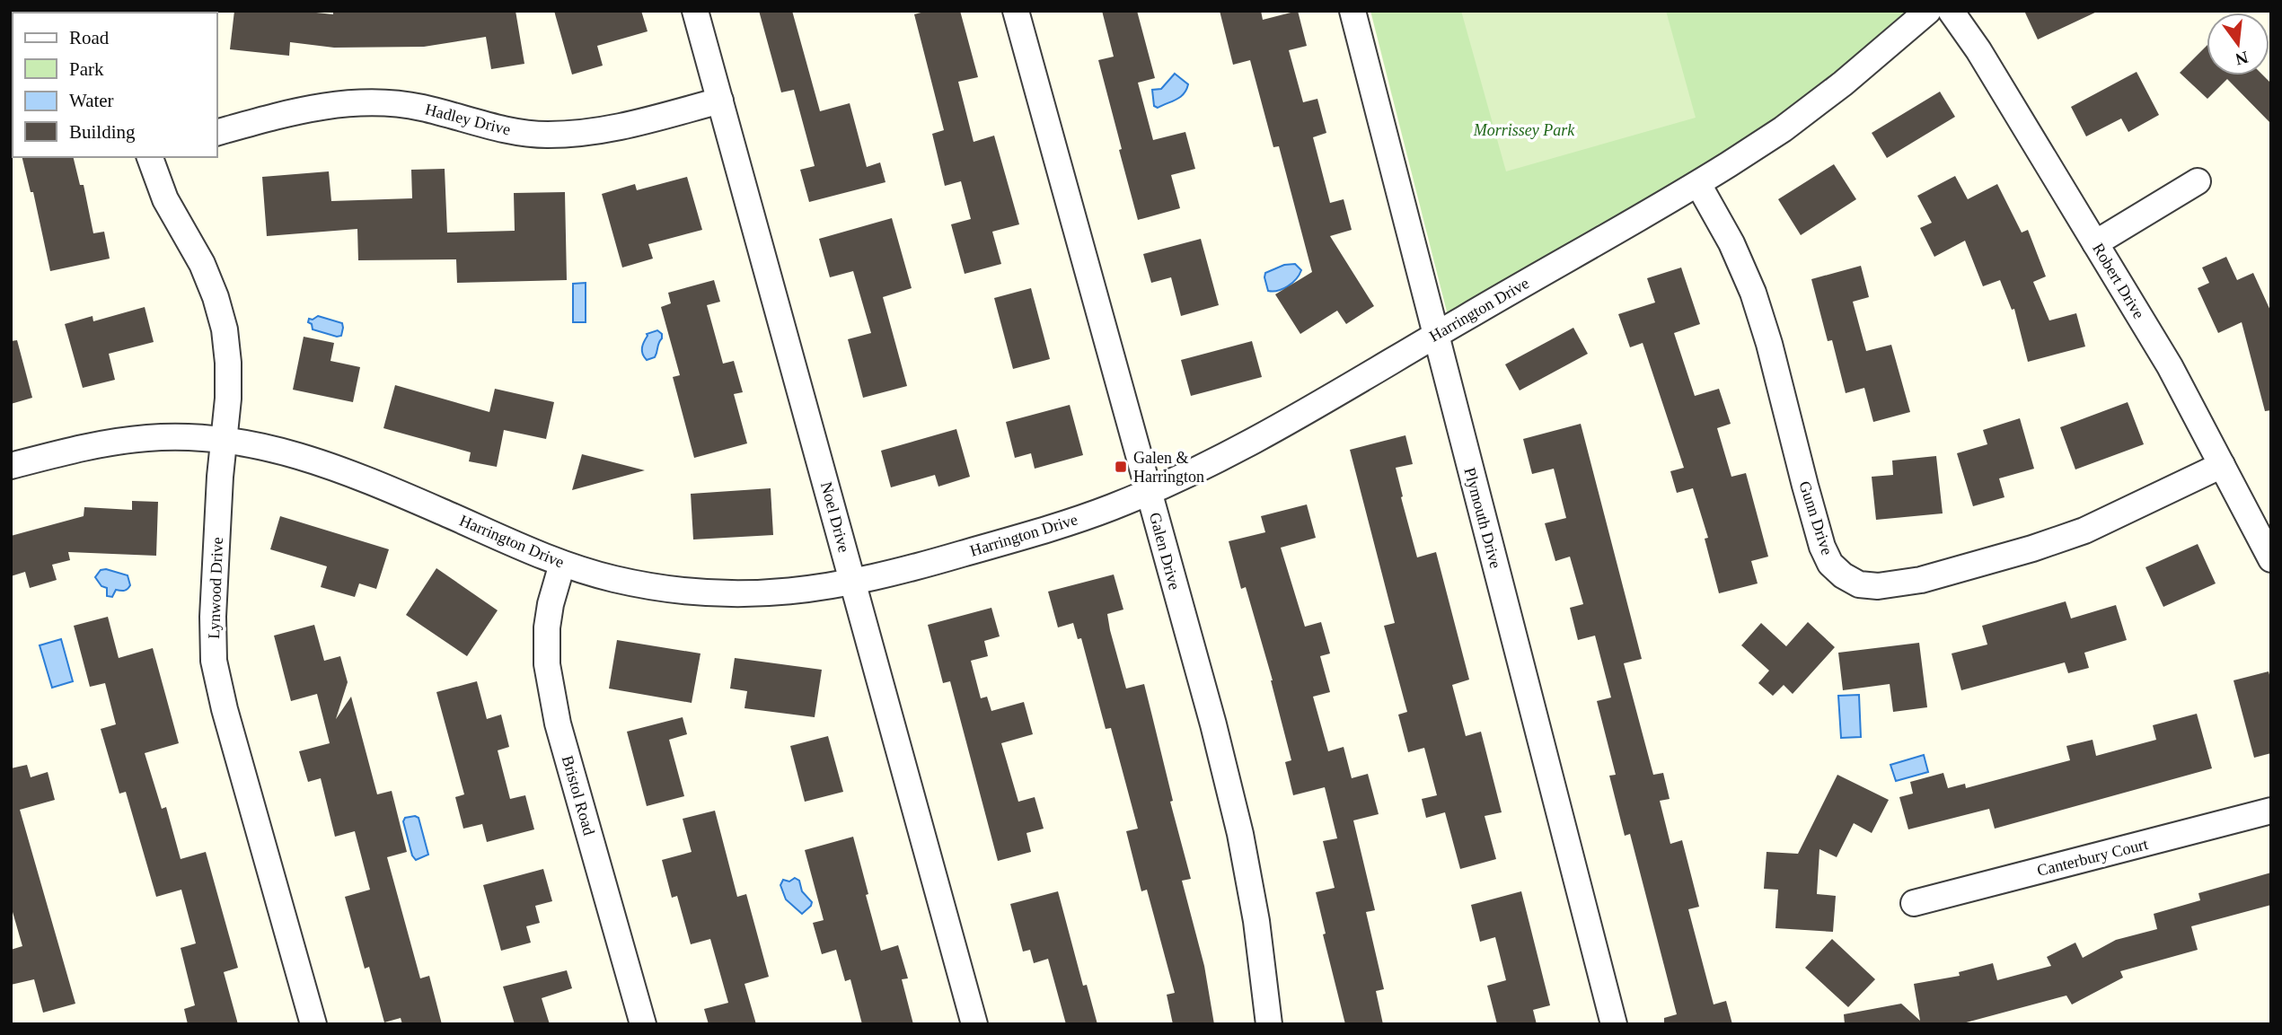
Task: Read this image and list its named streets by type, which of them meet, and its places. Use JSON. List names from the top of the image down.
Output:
{
  "streets": {
    "street": [
      "Hadley Drive",
      "Robert Drive",
      "Harrington Drive",
      "Noel Drive",
      "Plymouth Drive",
      "Gunn Drive",
      "Galen Drive",
      "Lynwood Drive",
      "Bristol Road",
      "Canterbury Court"
    ]
  },
  "crossings": [
    ["Hadley Drive", "Noel Drive"],
    ["Robert Drive", "Gunn Drive"],
    ["Harrington Drive", "Noel Drive"],
    ["Harrington Drive", "Plymouth Drive"],
    ["Harrington Drive", "Gunn Drive"],
    ["Harrington Drive", "Galen Drive"],
    ["Harrington Drive", "Lynwood Drive"],
    ["Harrington Drive", "Bristol Road"]
  ],
  "parks": ["Morrissey Park"],
  "places": {
    "transit": ["Galen & Harrington"]
  },
  "legend": [
    "Road",
    "Park",
    "Water",
    "Building"
  ],
  "north": "bottom"
}
